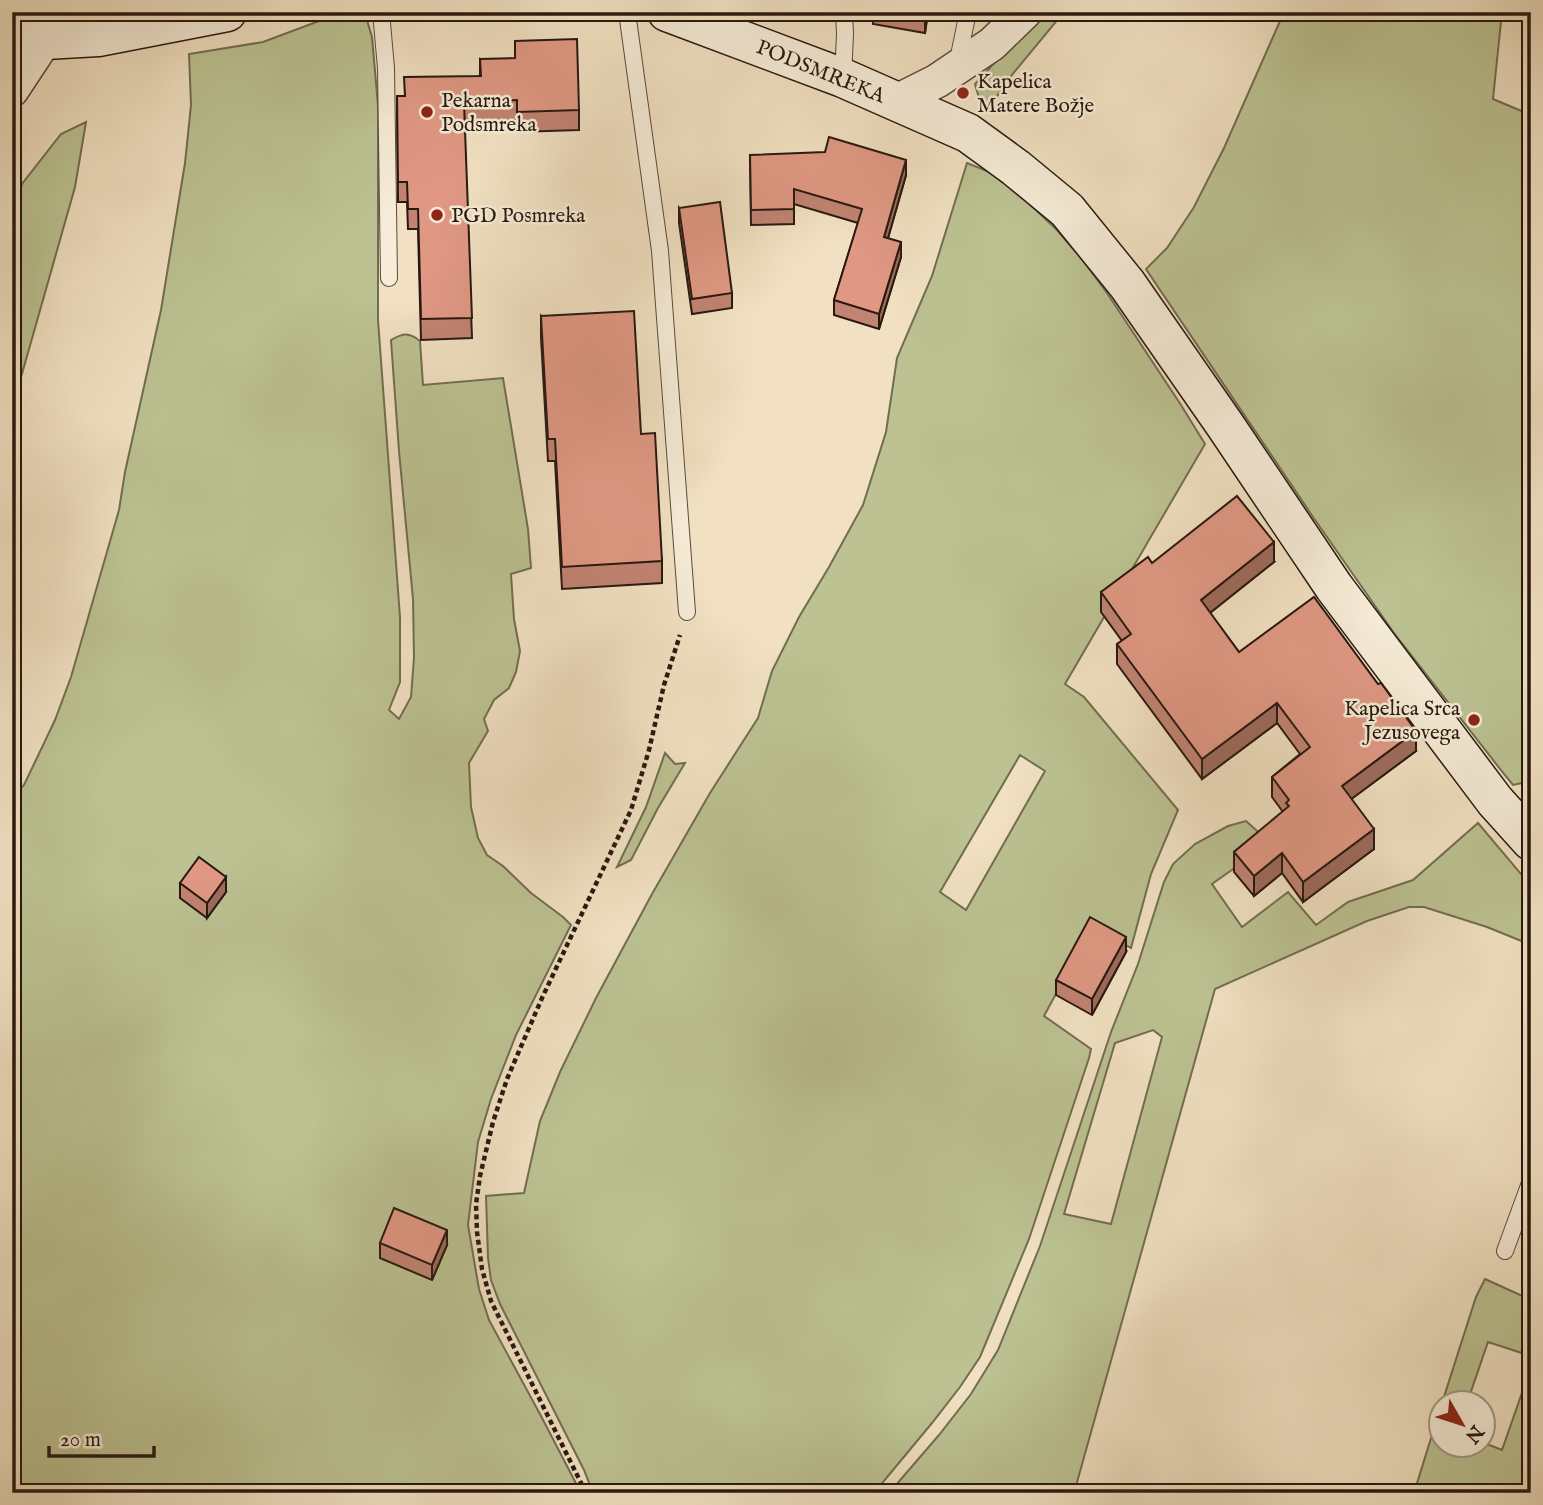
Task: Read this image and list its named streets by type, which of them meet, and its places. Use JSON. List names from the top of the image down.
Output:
{
  "streets": {
    "street": ["PODSMREKA"]
  },
  "places": [
    "Kapelica Matere Božje",
    "Pekarna Podsmreka",
    "PGD Posmreka",
    "Kapelica Srca Jezusovega"
  ],
  "scale_bar": "20 m",
  "north": "bottom right"
}
